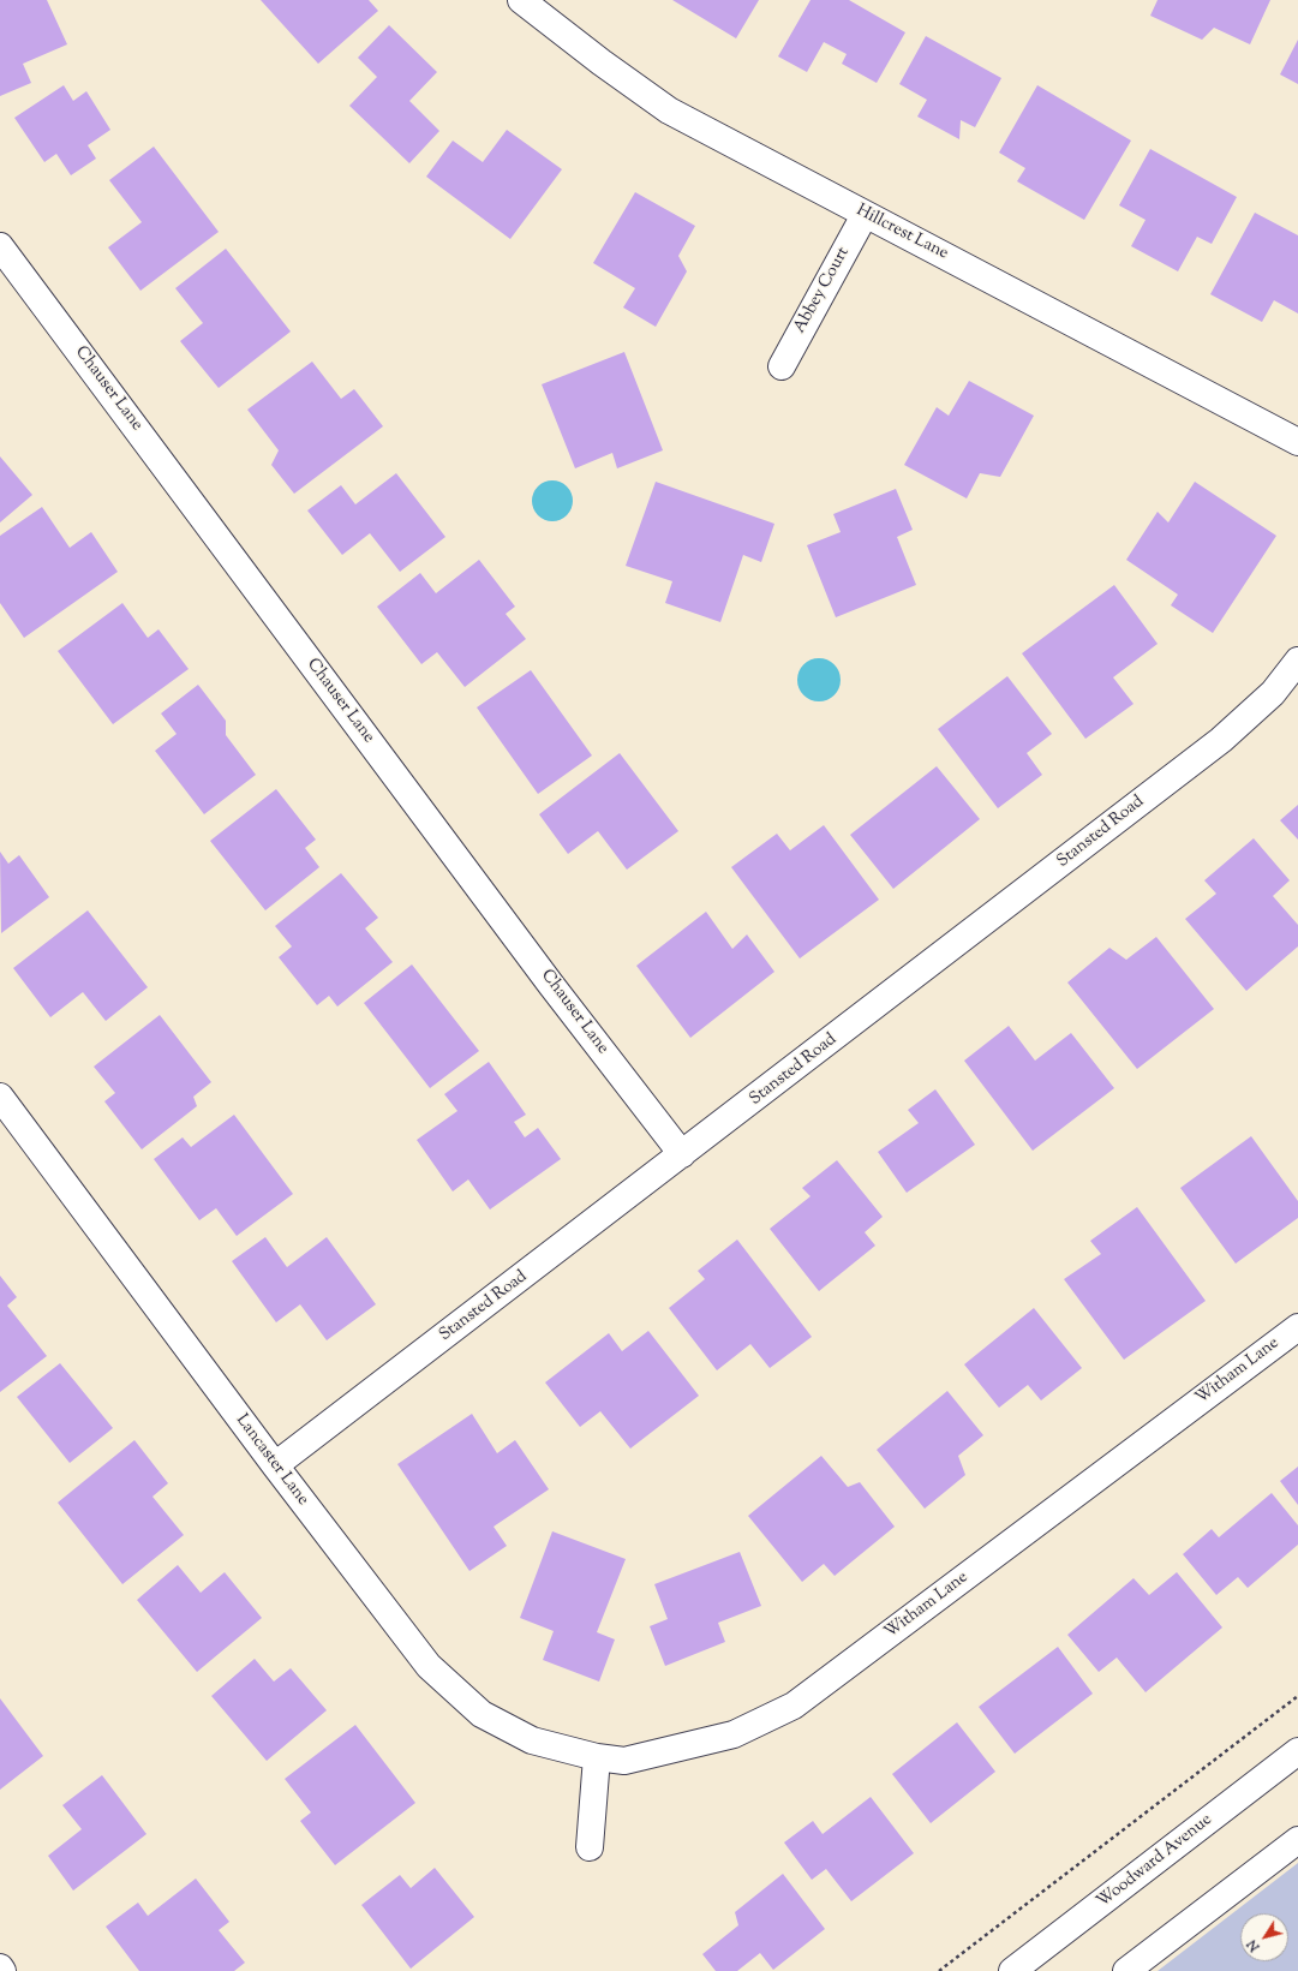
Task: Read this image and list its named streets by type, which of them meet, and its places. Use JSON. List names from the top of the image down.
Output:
{
  "streets": {
    "street": [
      "Hillcrest Lane",
      "Abbey Court",
      "Chauser Lane",
      "Stansted Road",
      "Witham Lane",
      "Lancaster Lane",
      "Woodward Avenue"
    ]
  },
  "crossings": [
    ["Hillcrest Lane", "Abbey Court"],
    ["Chauser Lane", "Stansted Road"],
    ["Stansted Road", "Lancaster Lane"],
    ["Witham Lane", "Lancaster Lane"]
  ],
  "north": "bottom left"
}
